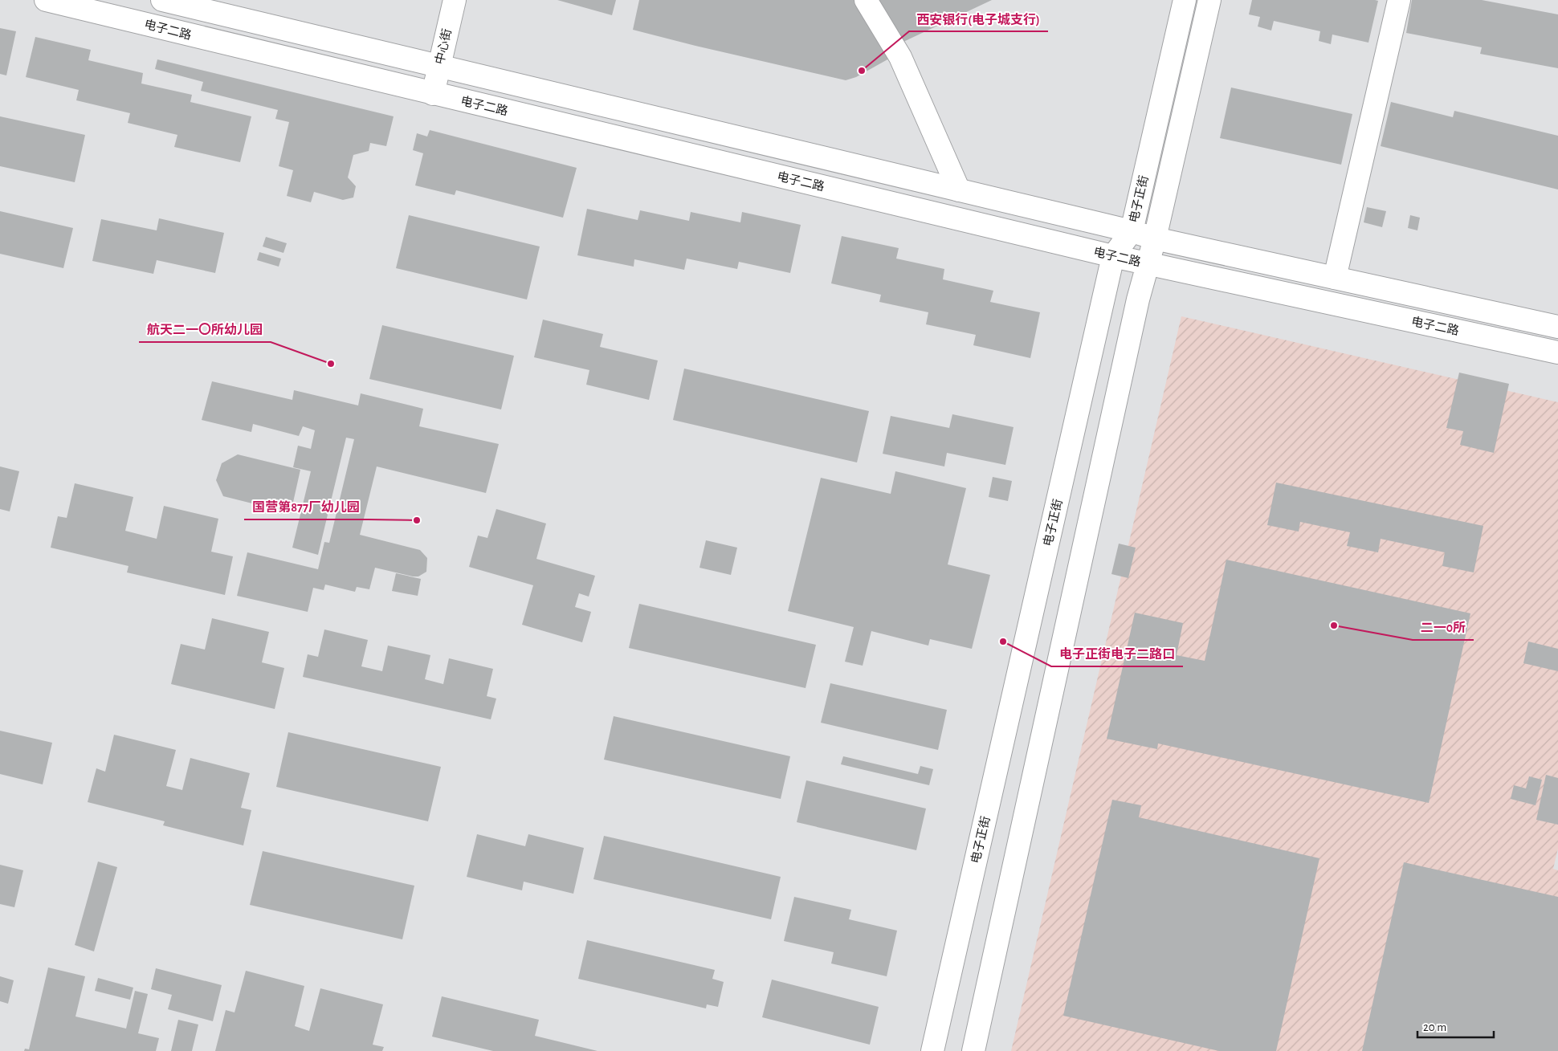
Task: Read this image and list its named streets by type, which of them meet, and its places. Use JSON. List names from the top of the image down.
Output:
{
  "streets": {
    "main road": ["电子二路", "中心街", "电子正街"]
  },
  "crossings": [
    ["电子二路", "中心街"],
    ["电子二路", "电子正街"]
  ],
  "places": [
    "西安银行(电子城支行)",
    "航天二一〇所幼儿园",
    "国营第877厂幼儿园",
    "二一0所",
    "电子正街电子二路口"
  ],
  "scale_bar": "20 m"
}
